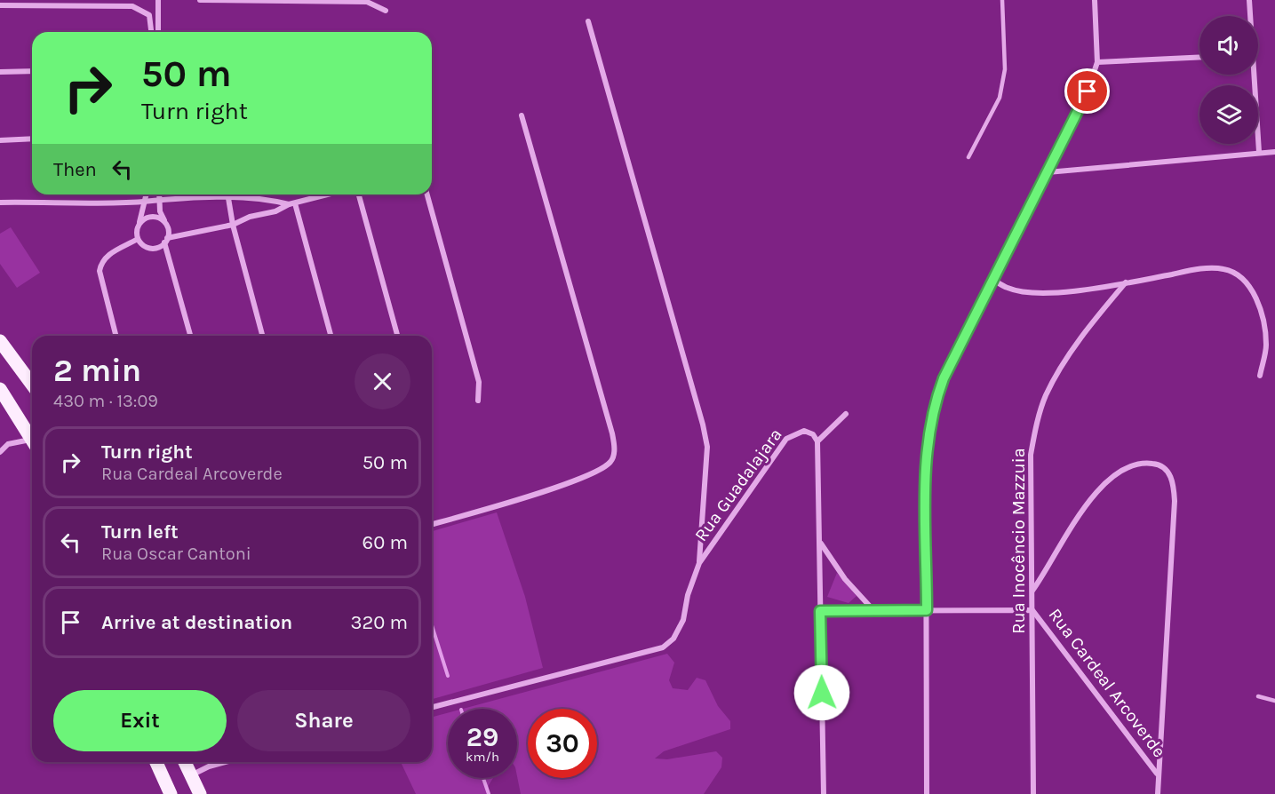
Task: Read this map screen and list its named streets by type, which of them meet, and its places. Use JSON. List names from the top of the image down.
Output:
{
  "streets": {
    "street": ["Rua Guadalajara", "Rua Inocêncio Mazzuia", "Rua Cardeal Arcoverde"]
  },
  "crossings": [
    ["Rua Inocêncio Mazzuia", "Rua Cardeal Arcoverde"]
  ],
  "page": {
    "turn": ["50 m", "Turn right"],
    "then": "Then",
    "heading": ["2 min", "430 m · 13:09"],
    "list": [
      {
        "name": "Turn right",
        "note": "Rua Cardeal Arcoverde",
        "value": "50 m"
      },
      {
        "name": "Turn left",
        "note": "Rua Oscar Cantoni",
        "value": "60 m"
      },
      {
        "name": "Arrive at destination",
        "value": "320 m"
      }
    ],
    "buttons": ["Exit", "Share"],
    "speed": "29 km/h",
    "limit": "30"
  }
}
